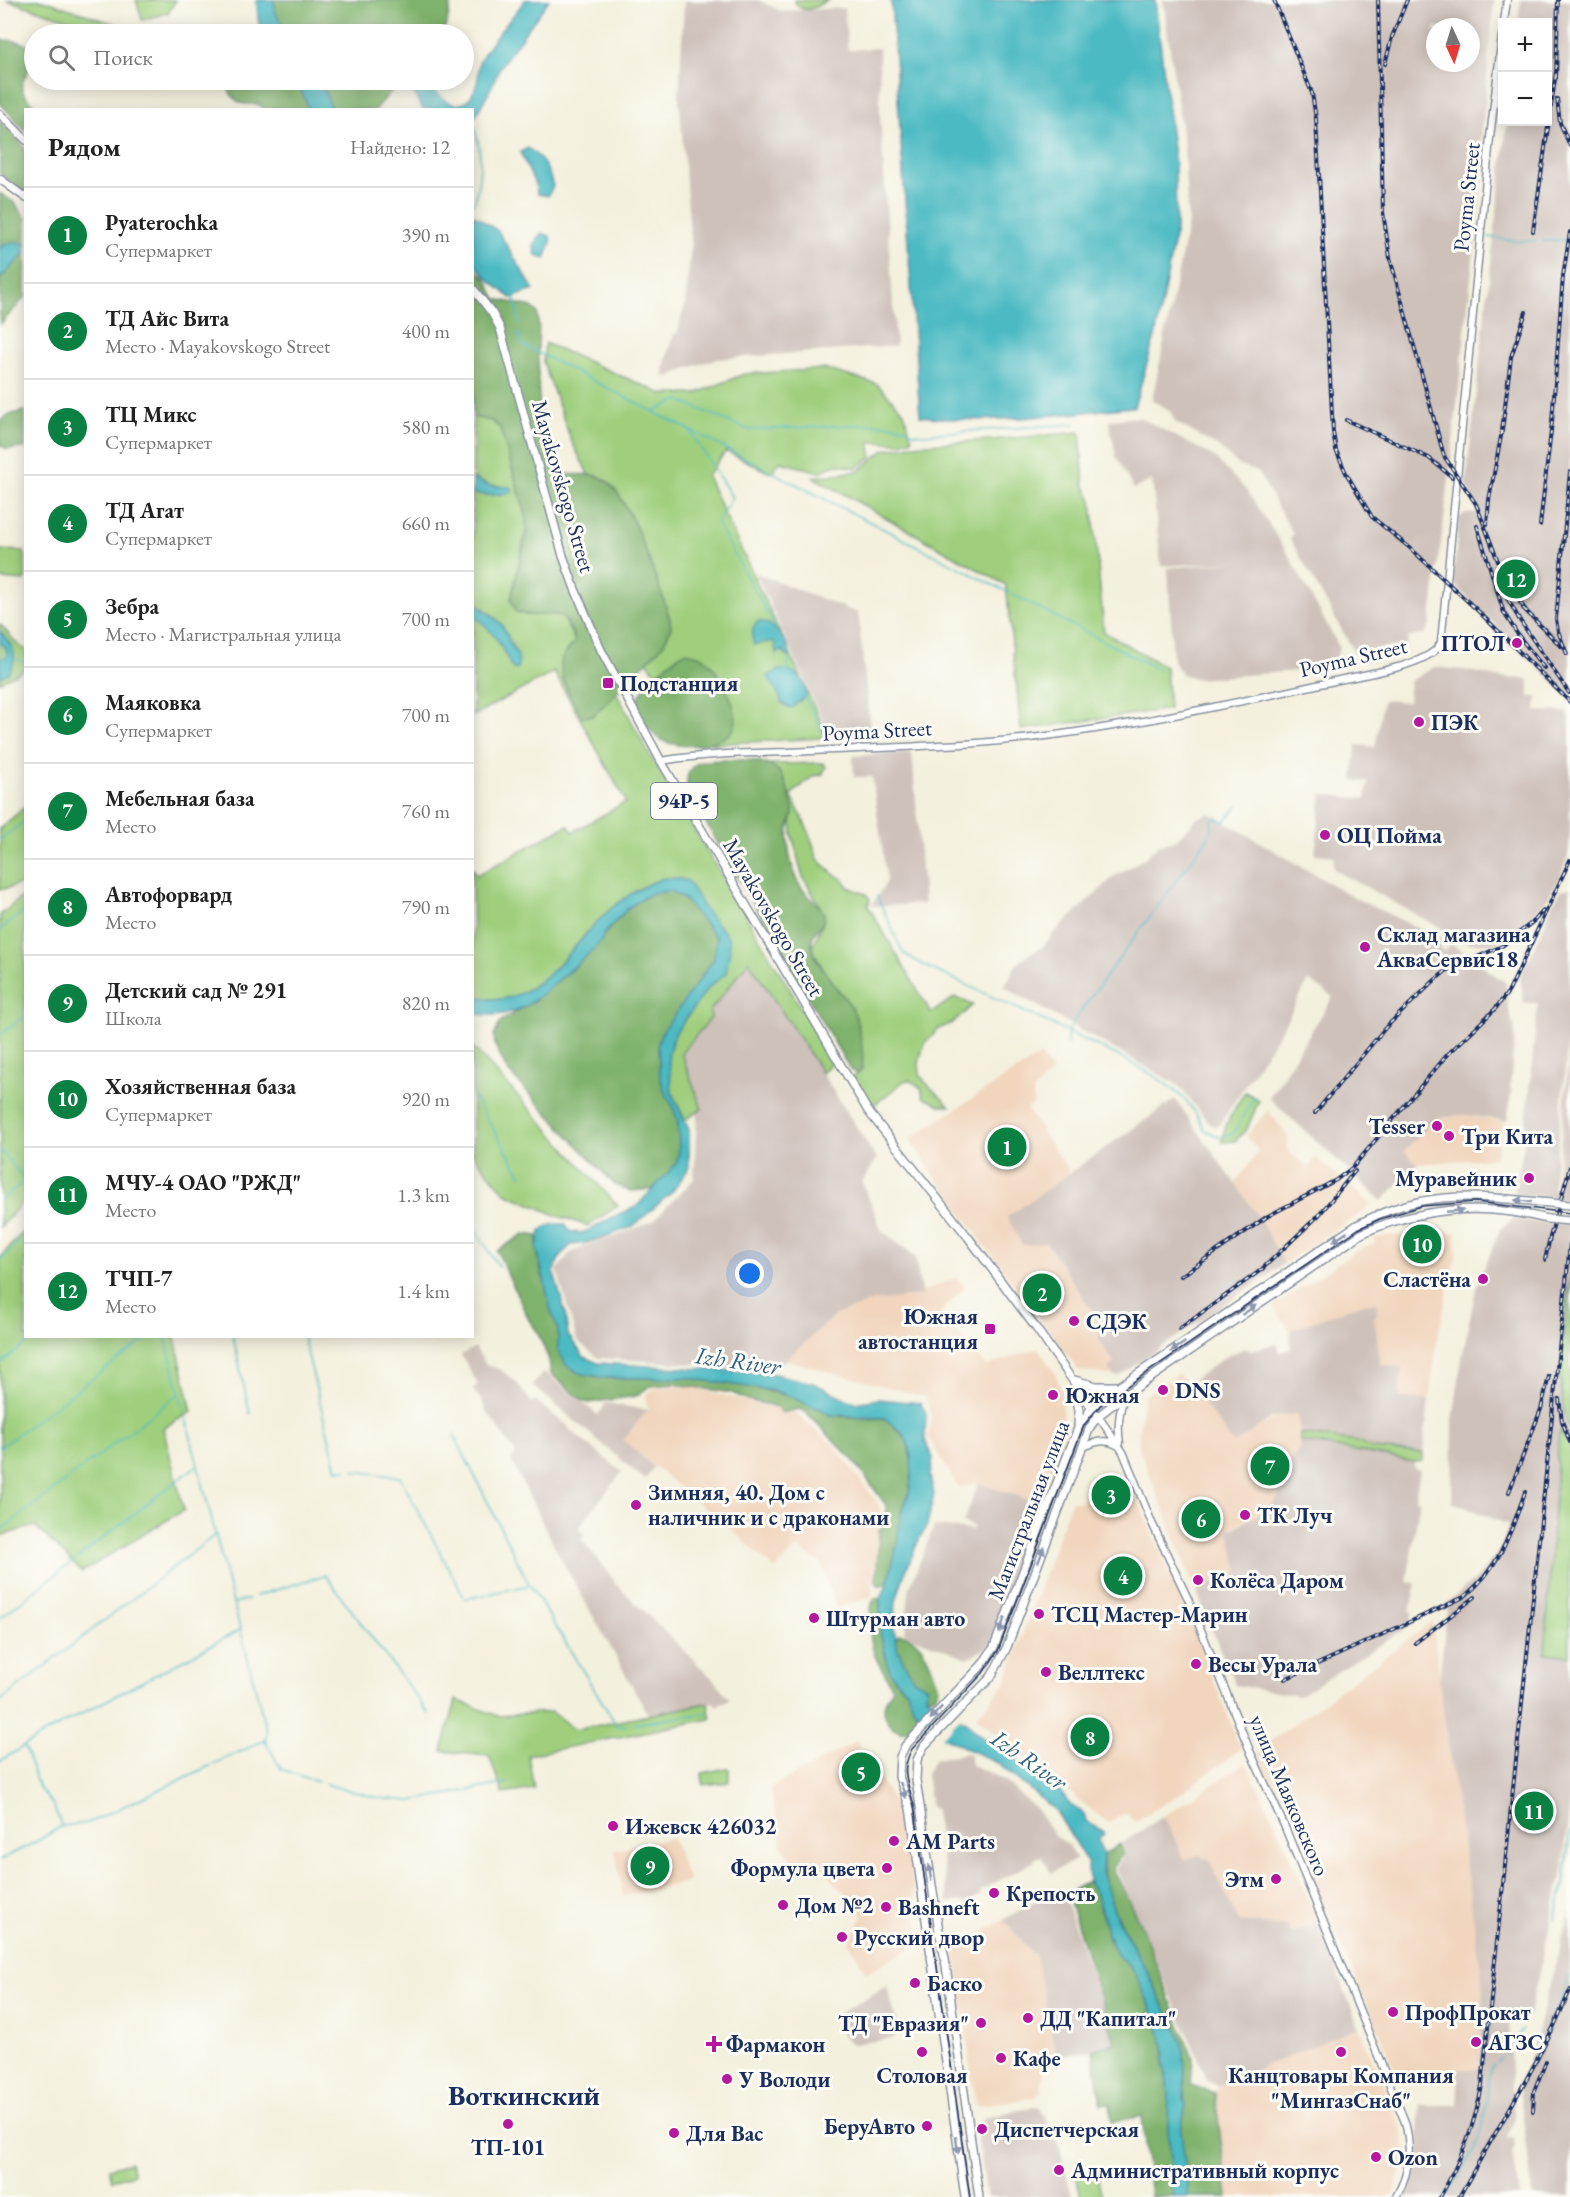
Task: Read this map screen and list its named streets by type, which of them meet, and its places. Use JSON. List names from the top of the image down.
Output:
{
  "streets": {
    "main road": [
      "Poyma Street",
      "Mayakovskogo Street",
      "94Р-5",
      "Магистральная улица",
      "улица Маяковского"
    ]
  },
  "crossings": [
    ["Poyma Street", "Mayakovskogo Street"],
    ["Mayakovskogo Street", "Магистральная улица"],
    ["Mayakovskogo Street", "улица Маяковского"],
    ["Магистральная улица", "улица Маяковского"]
  ],
  "districts": ["Воткинский"],
  "water": ["Izh River"],
  "places": {
    "other": [
      "ПТОЛ",
      "ПЭК",
      "ОЦ Пойма",
      "Склад магазина АкваСервис18",
      "Tesser",
      "Три Кита",
      "Муравейник",
      "Сластёна",
      "СДЭК",
      "DNS",
      "Южная",
      "Зимняя, 40. Дом с наличник и с драконами",
      "ТК Луч",
      "Колёса Даром",
      "ТСЦ Мастер-Марин",
      "Штурман авто",
      "Весы Урала",
      "Веллтекс",
      "Ижевск 426032",
      "AM Parts",
      "Формула цвета",
      "Этм",
      "Крепость",
      "Дом №2",
      "Bashneft",
      "Русский двор",
      "Баско",
      "ПрофПрокат",
      "ДД \"Капитал\"",
      "ТД \"Евразия\"",
      "АГЗС",
      "Столовая",
      "Канцтовары Компания \"МингазСнаб\"",
      "Кафе",
      "У Володи",
      "ТП-101",
      "БеруАвто",
      "Диспетчерская",
      "Для Вас",
      "Ozon",
      "Административный корпус"
    ],
    "transit": ["Подстанция", "Южная автостанция"],
    "health": ["Фармакон"]
  },
  "north": "bottom",
  "page": {
    "map_buttons": ["+", "−"],
    "search": "Поиск",
    "heading": ["Рядом", "Найдено: 12"],
    "list": [
      {
        "mark": "1",
        "name": "Pyaterochka",
        "note": "Супермаркет",
        "value": "390 m"
      },
      {
        "mark": "2",
        "name": "ТД Айс Вита",
        "note": "Место · Mayakovskogo Street",
        "value": "400 m"
      },
      {
        "mark": "3",
        "name": "ТЦ Микс",
        "note": "Супермаркет",
        "value": "580 m"
      },
      {
        "mark": "4",
        "name": "ТД Агат",
        "note": "Супермаркет",
        "value": "660 m"
      },
      {
        "mark": "5",
        "name": "Зебра",
        "note": "Место · Магистральная улица",
        "value": "700 m"
      },
      {
        "mark": "6",
        "name": "Маяковка",
        "note": "Супермаркет",
        "value": "700 m"
      },
      {
        "mark": "7",
        "name": "Мебельная база",
        "note": "Место",
        "value": "760 m"
      },
      {
        "mark": "8",
        "name": "Автофорвард",
        "note": "Место",
        "value": "790 m"
      },
      {
        "mark": "9",
        "name": "Детский сад № 291",
        "note": "Школа",
        "value": "820 m"
      },
      {
        "mark": "10",
        "name": "Хозяйственная база",
        "note": "Супермаркет",
        "value": "920 m"
      },
      {
        "mark": "11",
        "name": "МЧУ-4 ОАО \"РЖД\"",
        "note": "Место",
        "value": "1.3 km"
      },
      {
        "mark": "12",
        "name": "ТЧП-7",
        "note": "Место",
        "value": "1.4 km"
      }
    ],
    "pins": [
      "12",
      "1",
      "10",
      "2",
      "7",
      "3",
      "6",
      "4",
      "8",
      "5",
      "11",
      "9"
    ]
  }
}
